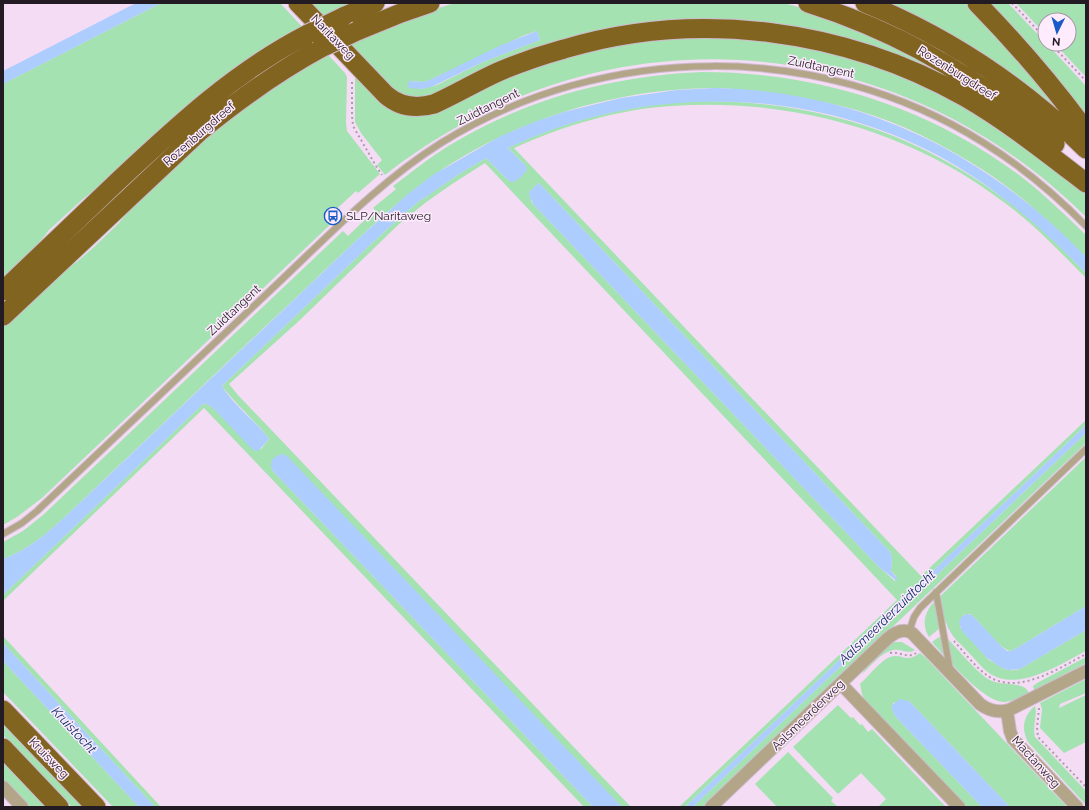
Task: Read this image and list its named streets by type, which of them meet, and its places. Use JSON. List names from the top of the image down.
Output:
{
  "streets": {
    "highway": ["Rozenburgdreef", "Kruisweg"],
    "street": ["Aalsmeerderweg", "Mactanweg"],
    "lane": ["Zuidtangent"]
  },
  "water": ["Aalsmeerderzuidtocht", "Kruistocht"],
  "places": {
    "bus stop": ["SLP/Naritaweg"]
  },
  "north": "bottom"
}
